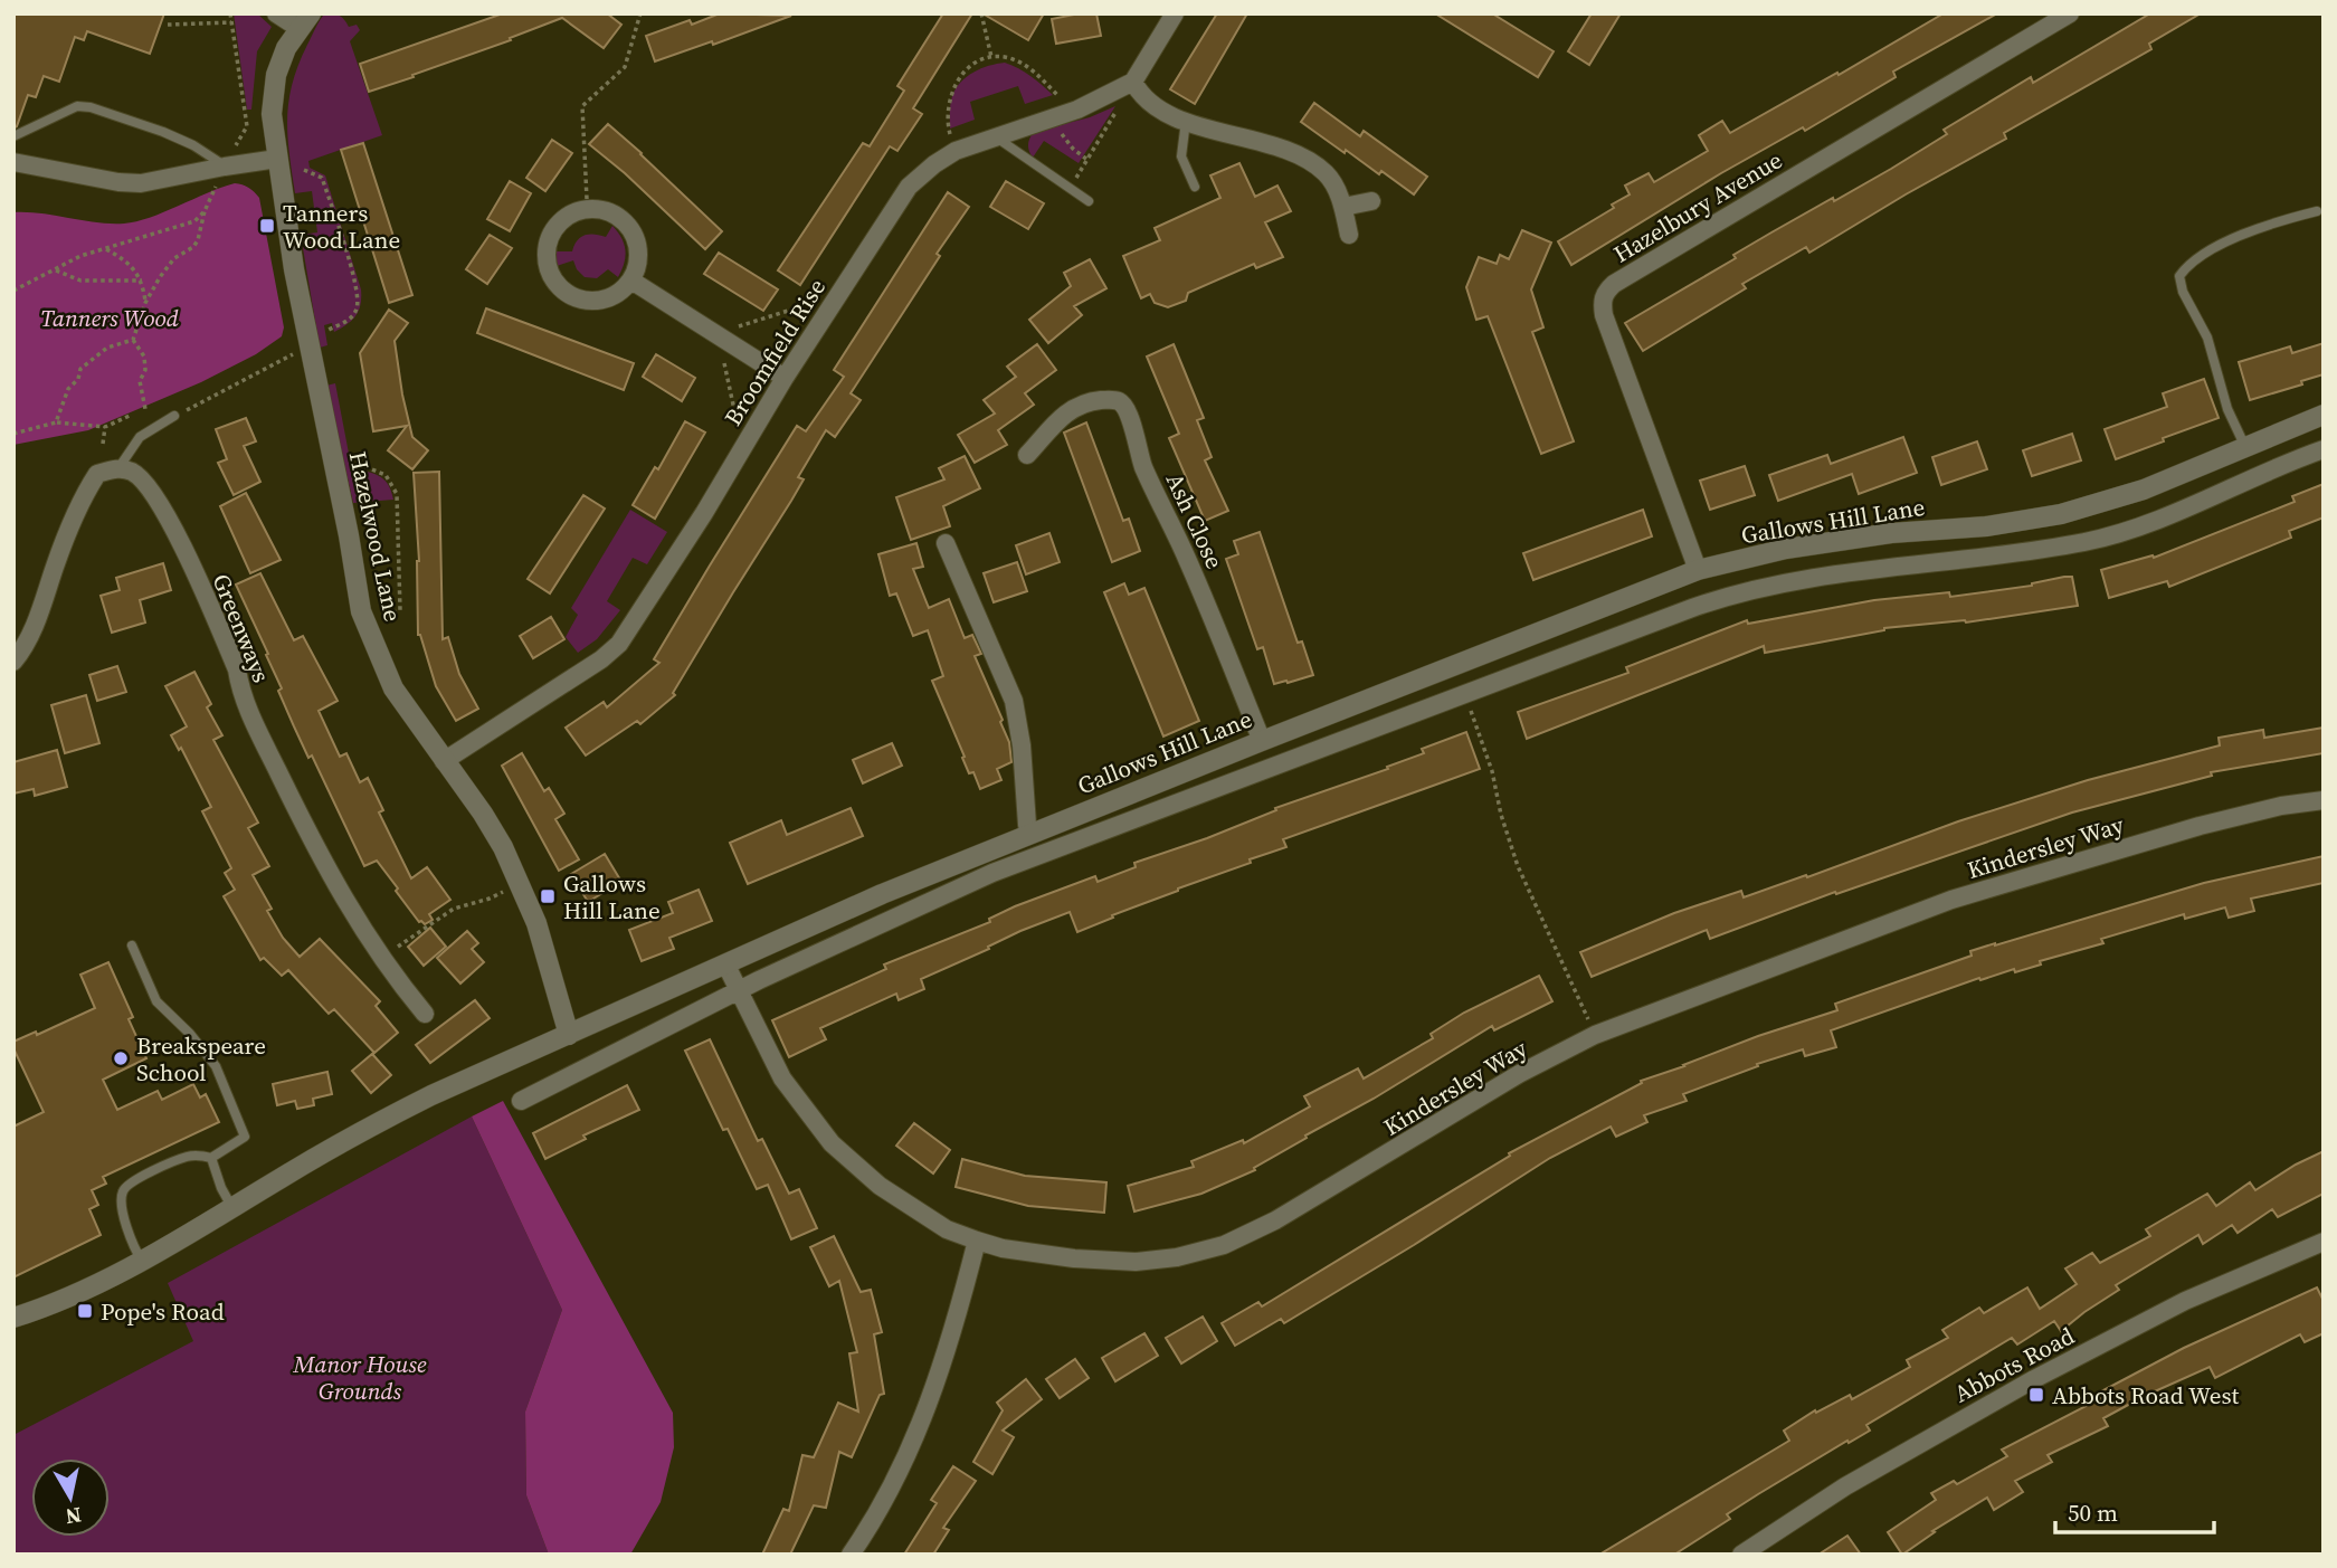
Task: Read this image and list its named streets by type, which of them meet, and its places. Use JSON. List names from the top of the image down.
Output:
{
  "streets": {
    "street": [
      "Hazelbury Avenue",
      "Broomfield Rise",
      "Ash Close",
      "Gallows Hill Lane",
      "Hazelwood Lane",
      "Greenways",
      "Kindersley Way",
      "Abbots Road"
    ]
  },
  "crossings": [
    ["Hazelbury Avenue", "Gallows Hill Lane"],
    ["Broomfield Rise", "Hazelwood Lane"],
    ["Ash Close", "Gallows Hill Lane"],
    ["Gallows Hill Lane", "Hazelwood Lane"],
    ["Gallows Hill Lane", "Kindersley Way"]
  ],
  "parks": ["Tanners Wood", "Manor House Grounds"],
  "places": {
    "transit": [
      "Tanners Wood Lane",
      "Gallows Hill Lane",
      "Pope's Road",
      "Abbots Road West"
    ],
    "other": ["Breakspeare School"]
  },
  "scale_bar": "50 m",
  "north": "bottom"
}
